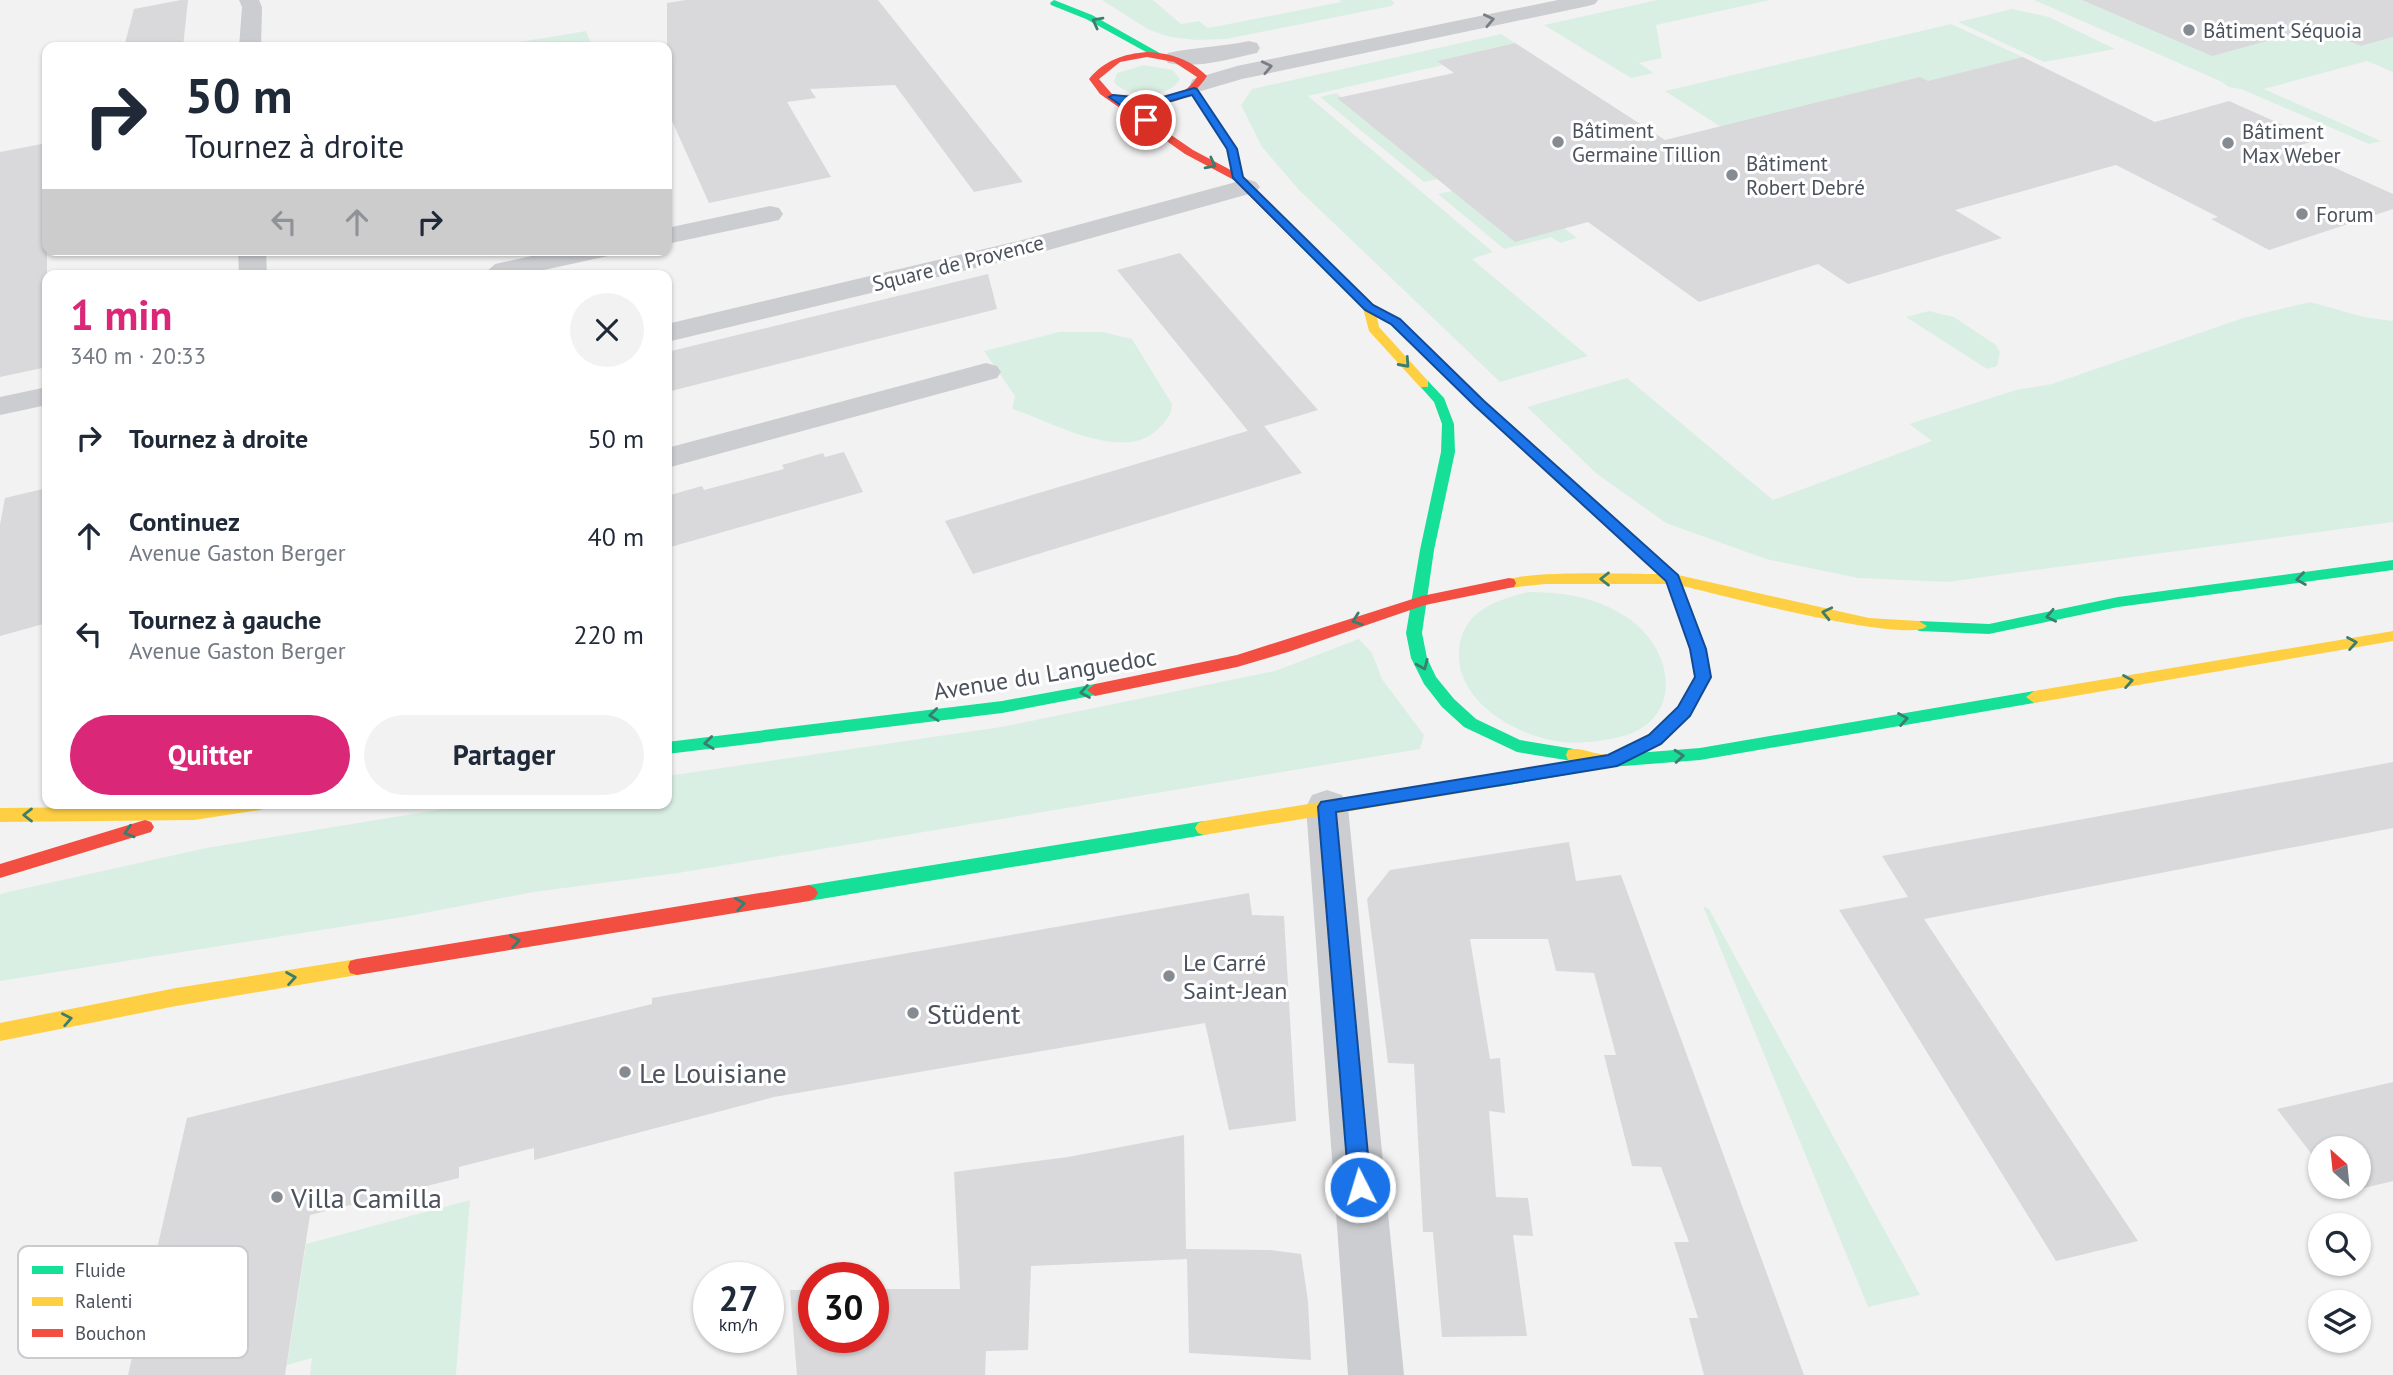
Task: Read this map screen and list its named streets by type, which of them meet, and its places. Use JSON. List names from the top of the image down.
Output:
{
  "streets": {
    "main road": ["Avenue du Languedoc"],
    "street": ["Square de Provence"]
  },
  "one_way": ["Avenue du Languedoc"],
  "places": [
    "Bâtiment Séquoia",
    "Bâtiment Germaine Tillion",
    "Bâtiment Max Weber",
    "Bâtiment Robert Debré",
    "Forum",
    "Le Carré Saint-Jean",
    "Stüdent",
    "Le Louisiane",
    "Villa Camilla"
  ],
  "legend": ["Fluide", "Ralenti", "Bouchon"],
  "north": "top left",
  "page": {
    "turn": ["50 m", "Tournez à droite"],
    "heading": ["1 min", "340 m · 20:33"],
    "list": [
      {
        "name": "Tournez à droite",
        "value": "50 m"
      },
      {
        "name": "Continuez",
        "note": "Avenue Gaston Berger",
        "value": "40 m"
      },
      {
        "name": "Tournez à gauche",
        "note": "Avenue Gaston Berger",
        "value": "220 m"
      }
    ],
    "buttons": ["Quitter", "Partager"],
    "speed": "27 km/h",
    "limit": "30"
  }
}
